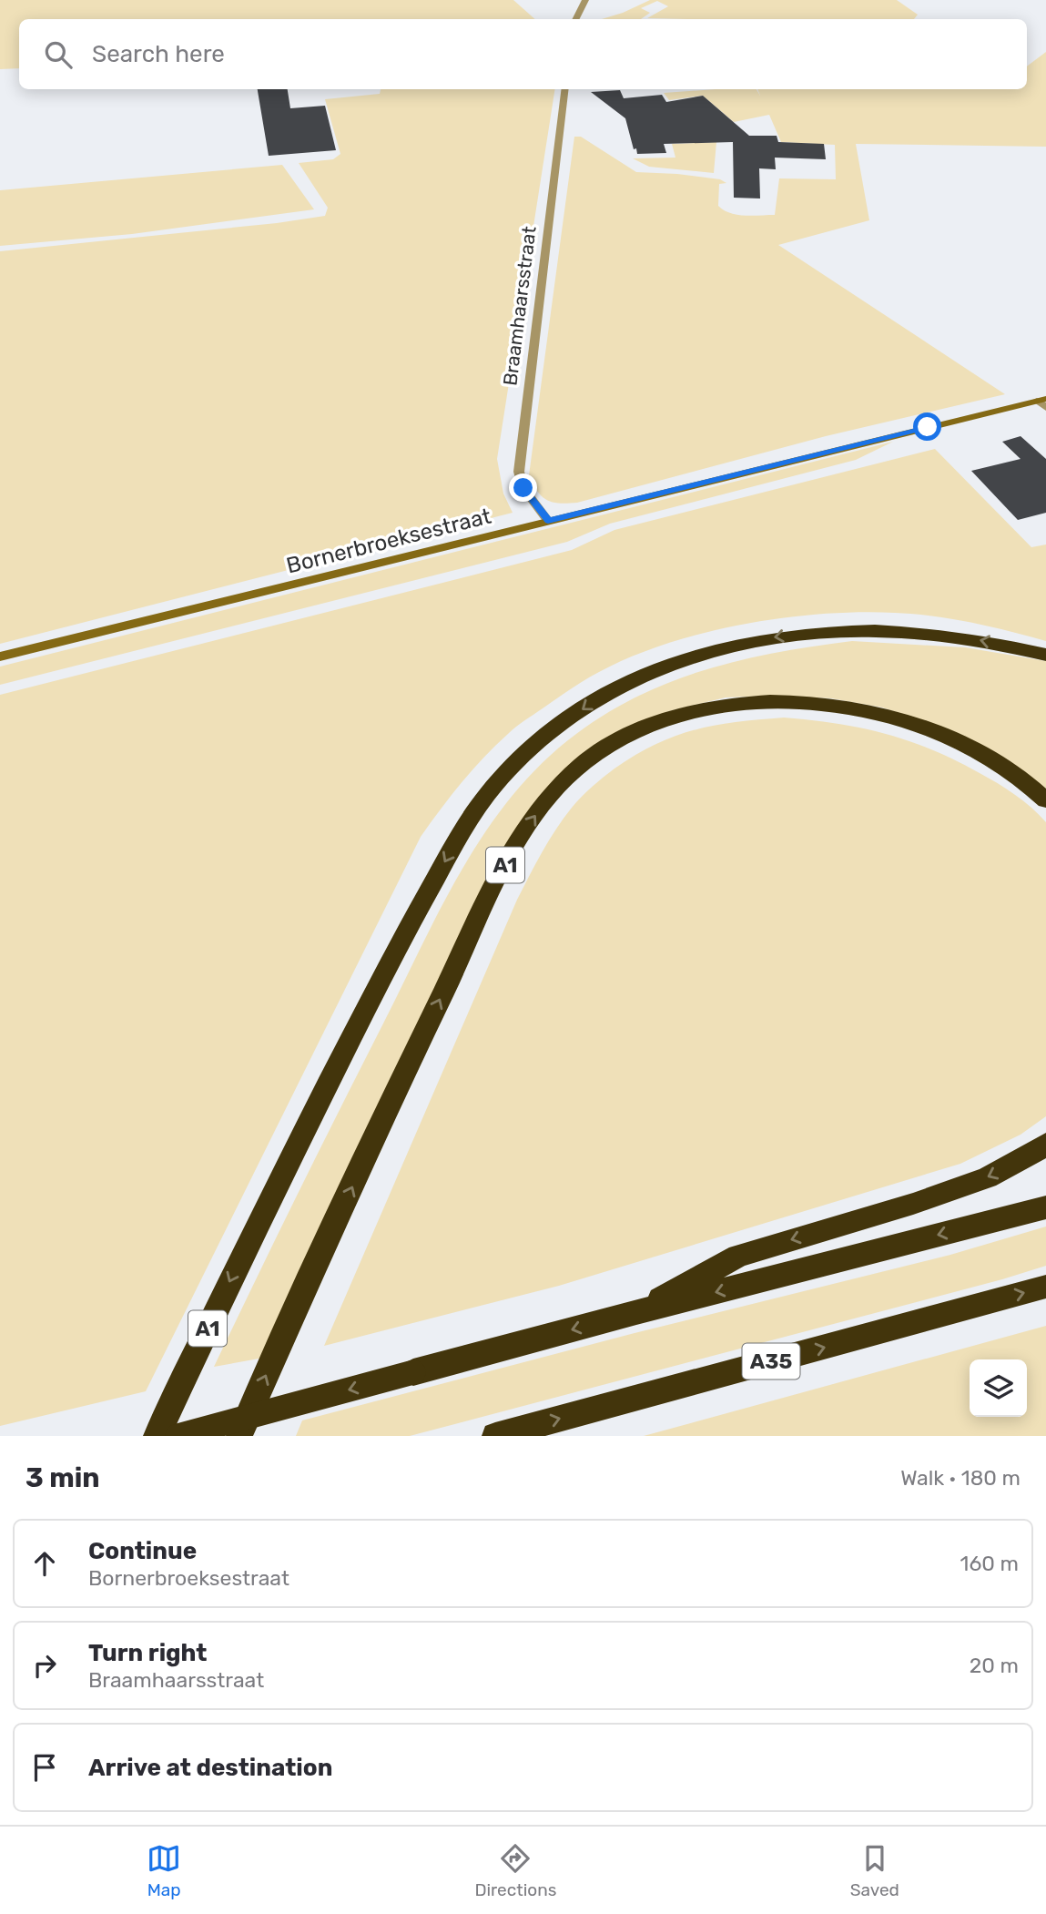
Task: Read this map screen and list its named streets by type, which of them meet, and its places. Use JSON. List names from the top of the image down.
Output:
{
  "streets": {
    "highway": ["A1", "A35"],
    "main road": ["Bornerbroeksestraat"],
    "street": ["Braamhaarsstraat"]
  },
  "crossings": [
    ["Braamhaarsstraat", "Bornerbroeksestraat"]
  ],
  "page": {
    "search": "Search here",
    "heading": ["3 min", "Walk · 180 m"],
    "list": [
      ["Continue", "Bornerbroeksestraat", "160 m"],
      ["Turn right", "Braamhaarsstraat", "20 m"],
      "Arrive at destination"
    ],
    "nav": ["Map", "Directions", "Saved"]
  }
}
